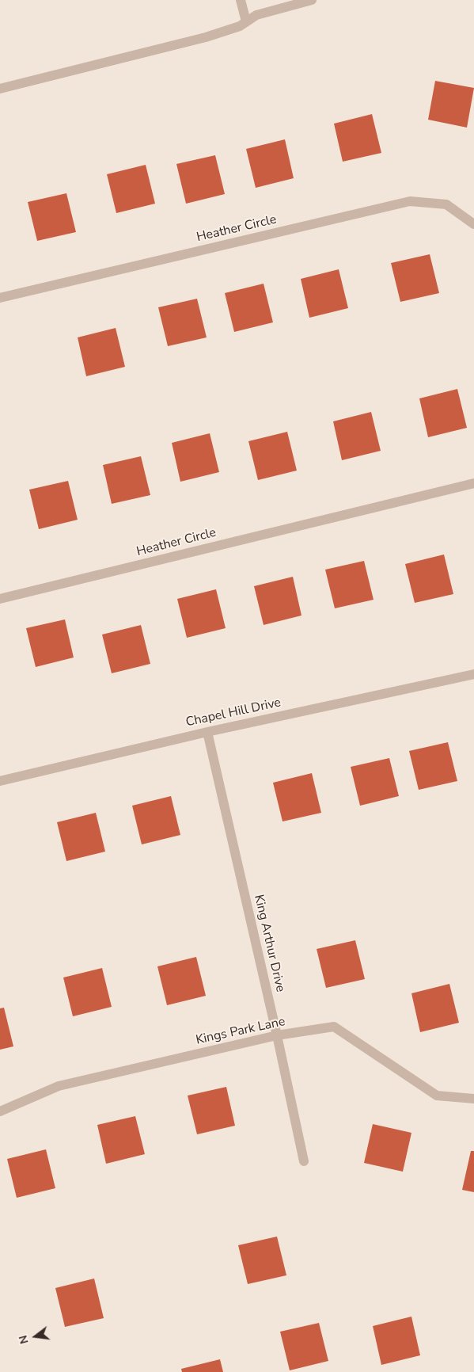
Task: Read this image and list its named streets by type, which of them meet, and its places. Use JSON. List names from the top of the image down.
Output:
{
  "streets": {
    "street": [
      "Heather Circle",
      "Chapel Hill Drive",
      "King Arthur Drive",
      "Kings Park Lane"
    ]
  },
  "crossings": [
    ["Chapel Hill Drive", "King Arthur Drive"],
    ["King Arthur Drive", "Kings Park Lane"]
  ],
  "north": "left"
}
